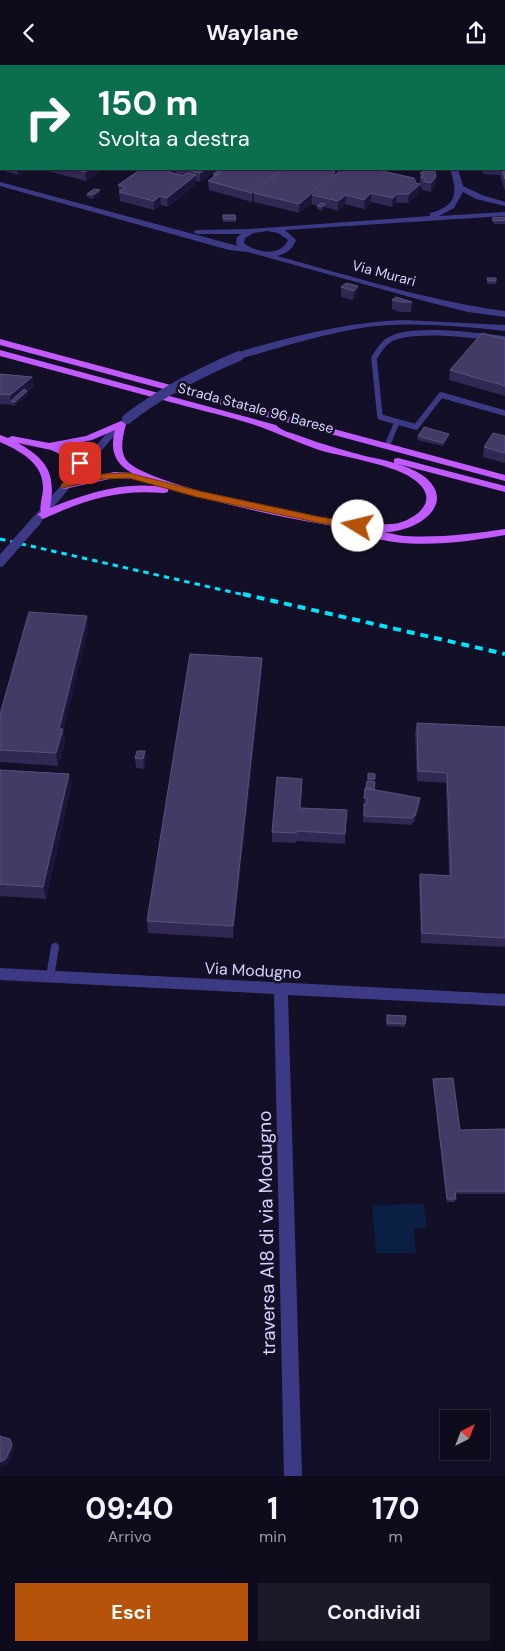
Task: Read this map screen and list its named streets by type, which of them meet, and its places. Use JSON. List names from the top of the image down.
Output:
{
  "streets": {
    "main road": ["Strada Statale 96 Barese"],
    "street": ["Via Murari", "Via Modugno", "traversa AI8 di via Modugno"]
  },
  "crossings": [
    ["Via Modugno", "traversa AI8 di via Modugno"]
  ],
  "north": "top right",
  "page": {
    "header": "Waylane",
    "turn": ["150 m", "Svolta a destra"],
    "eta": [
      "09:40",
      "Arrivo",
      "1",
      "min",
      "170",
      "m"
    ],
    "buttons": ["Esci", "Condividi"]
  }
}
